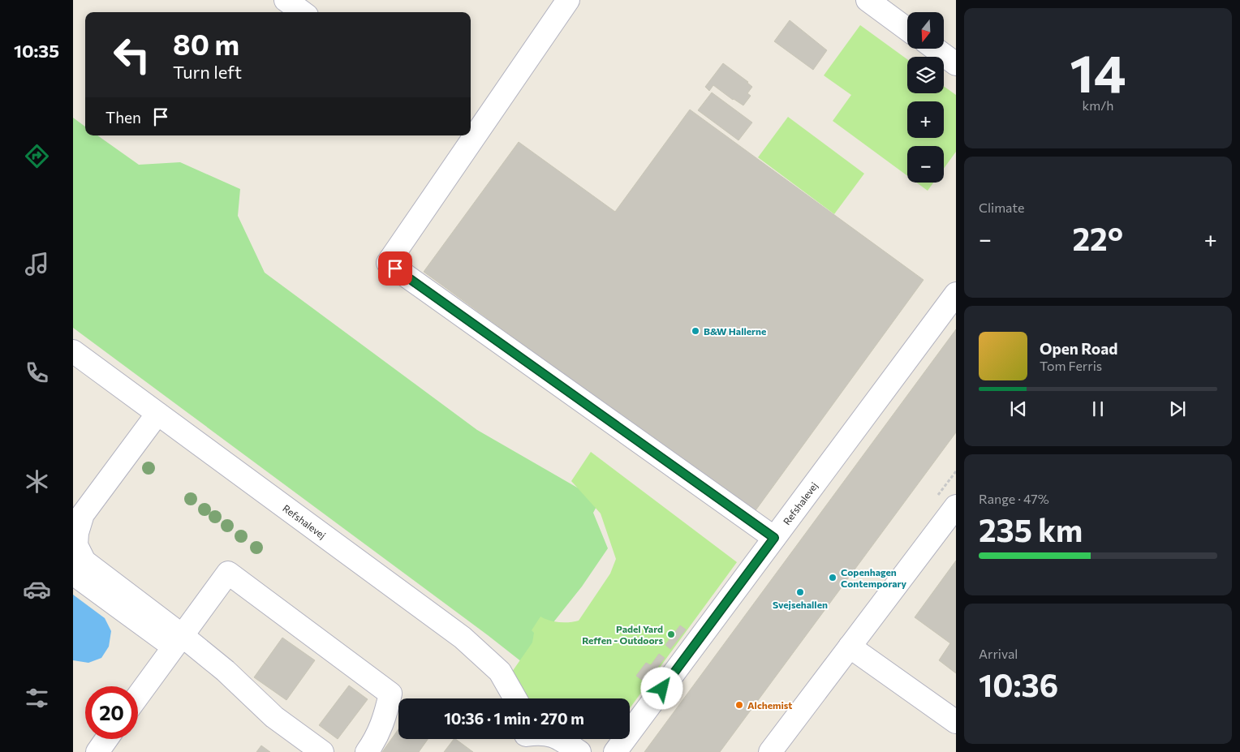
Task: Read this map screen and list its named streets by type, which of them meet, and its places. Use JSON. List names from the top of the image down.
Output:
{
  "streets": {
    "street": ["Refshalevej"]
  },
  "places": [
    "B&W Hallerne",
    "Copenhagen Contemporary",
    "Svejsehallen",
    "Padel Yard Reffen - Outdoors",
    "Alchemist"
  ],
  "north": "bottom",
  "page": {
    "tabs": "10:35",
    "tile": [
      ["14", "km/h"],
      "Climate",
      ["Range · 47%", "235 km"],
      ["Arrival", "10:36"]
    ],
    "map_buttons": ["+", "−"],
    "turn": ["80 m", "Turn left"],
    "then": "Then",
    "heat": ["−", "22°", "+"],
    "song": ["Open Road", "Tom Ferris"],
    "limit": "20",
    "trip": "10:36 · 1 min · 270 m"
  }
}
